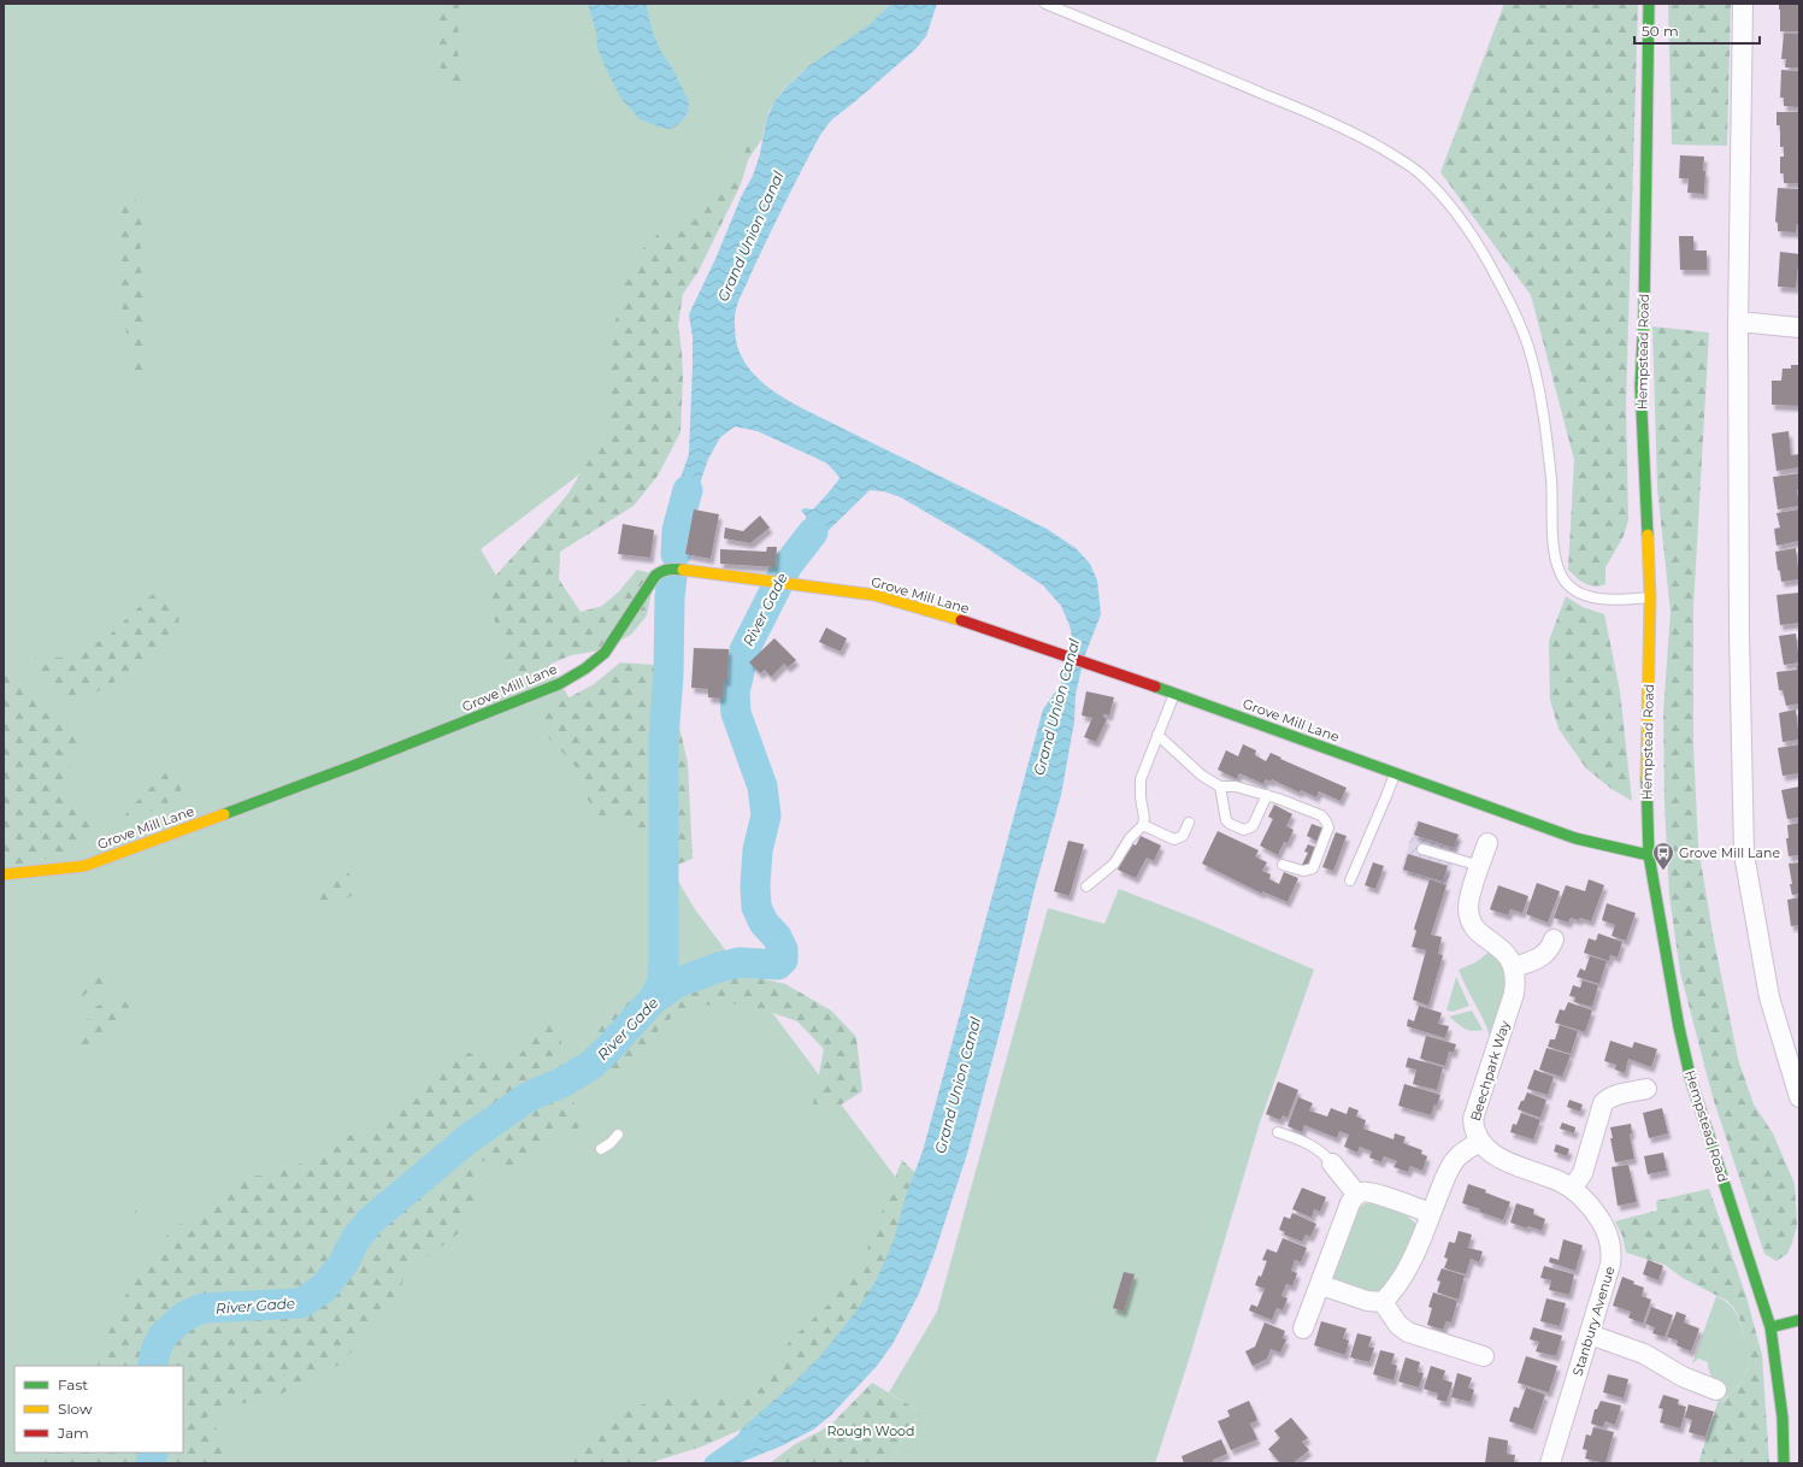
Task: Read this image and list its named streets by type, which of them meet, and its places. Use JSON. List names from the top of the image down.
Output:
{
  "streets": {
    "street": [
      "Hempstead Road",
      "Grove Mill Lane",
      "Beechpark Way",
      "Stanbury Avenue"
    ]
  },
  "crossings": [
    ["Hempstead Road", "Grove Mill Lane"],
    ["Beechpark Way", "Stanbury Avenue"]
  ],
  "water": ["Grand Union Canal", "River Gade"],
  "parks": ["Rough Wood"],
  "places": {
    "bus stop": ["Grove Mill Lane"]
  },
  "legend": ["Fast", "Slow", "Jam"],
  "scale_bar": "50 m"
}
